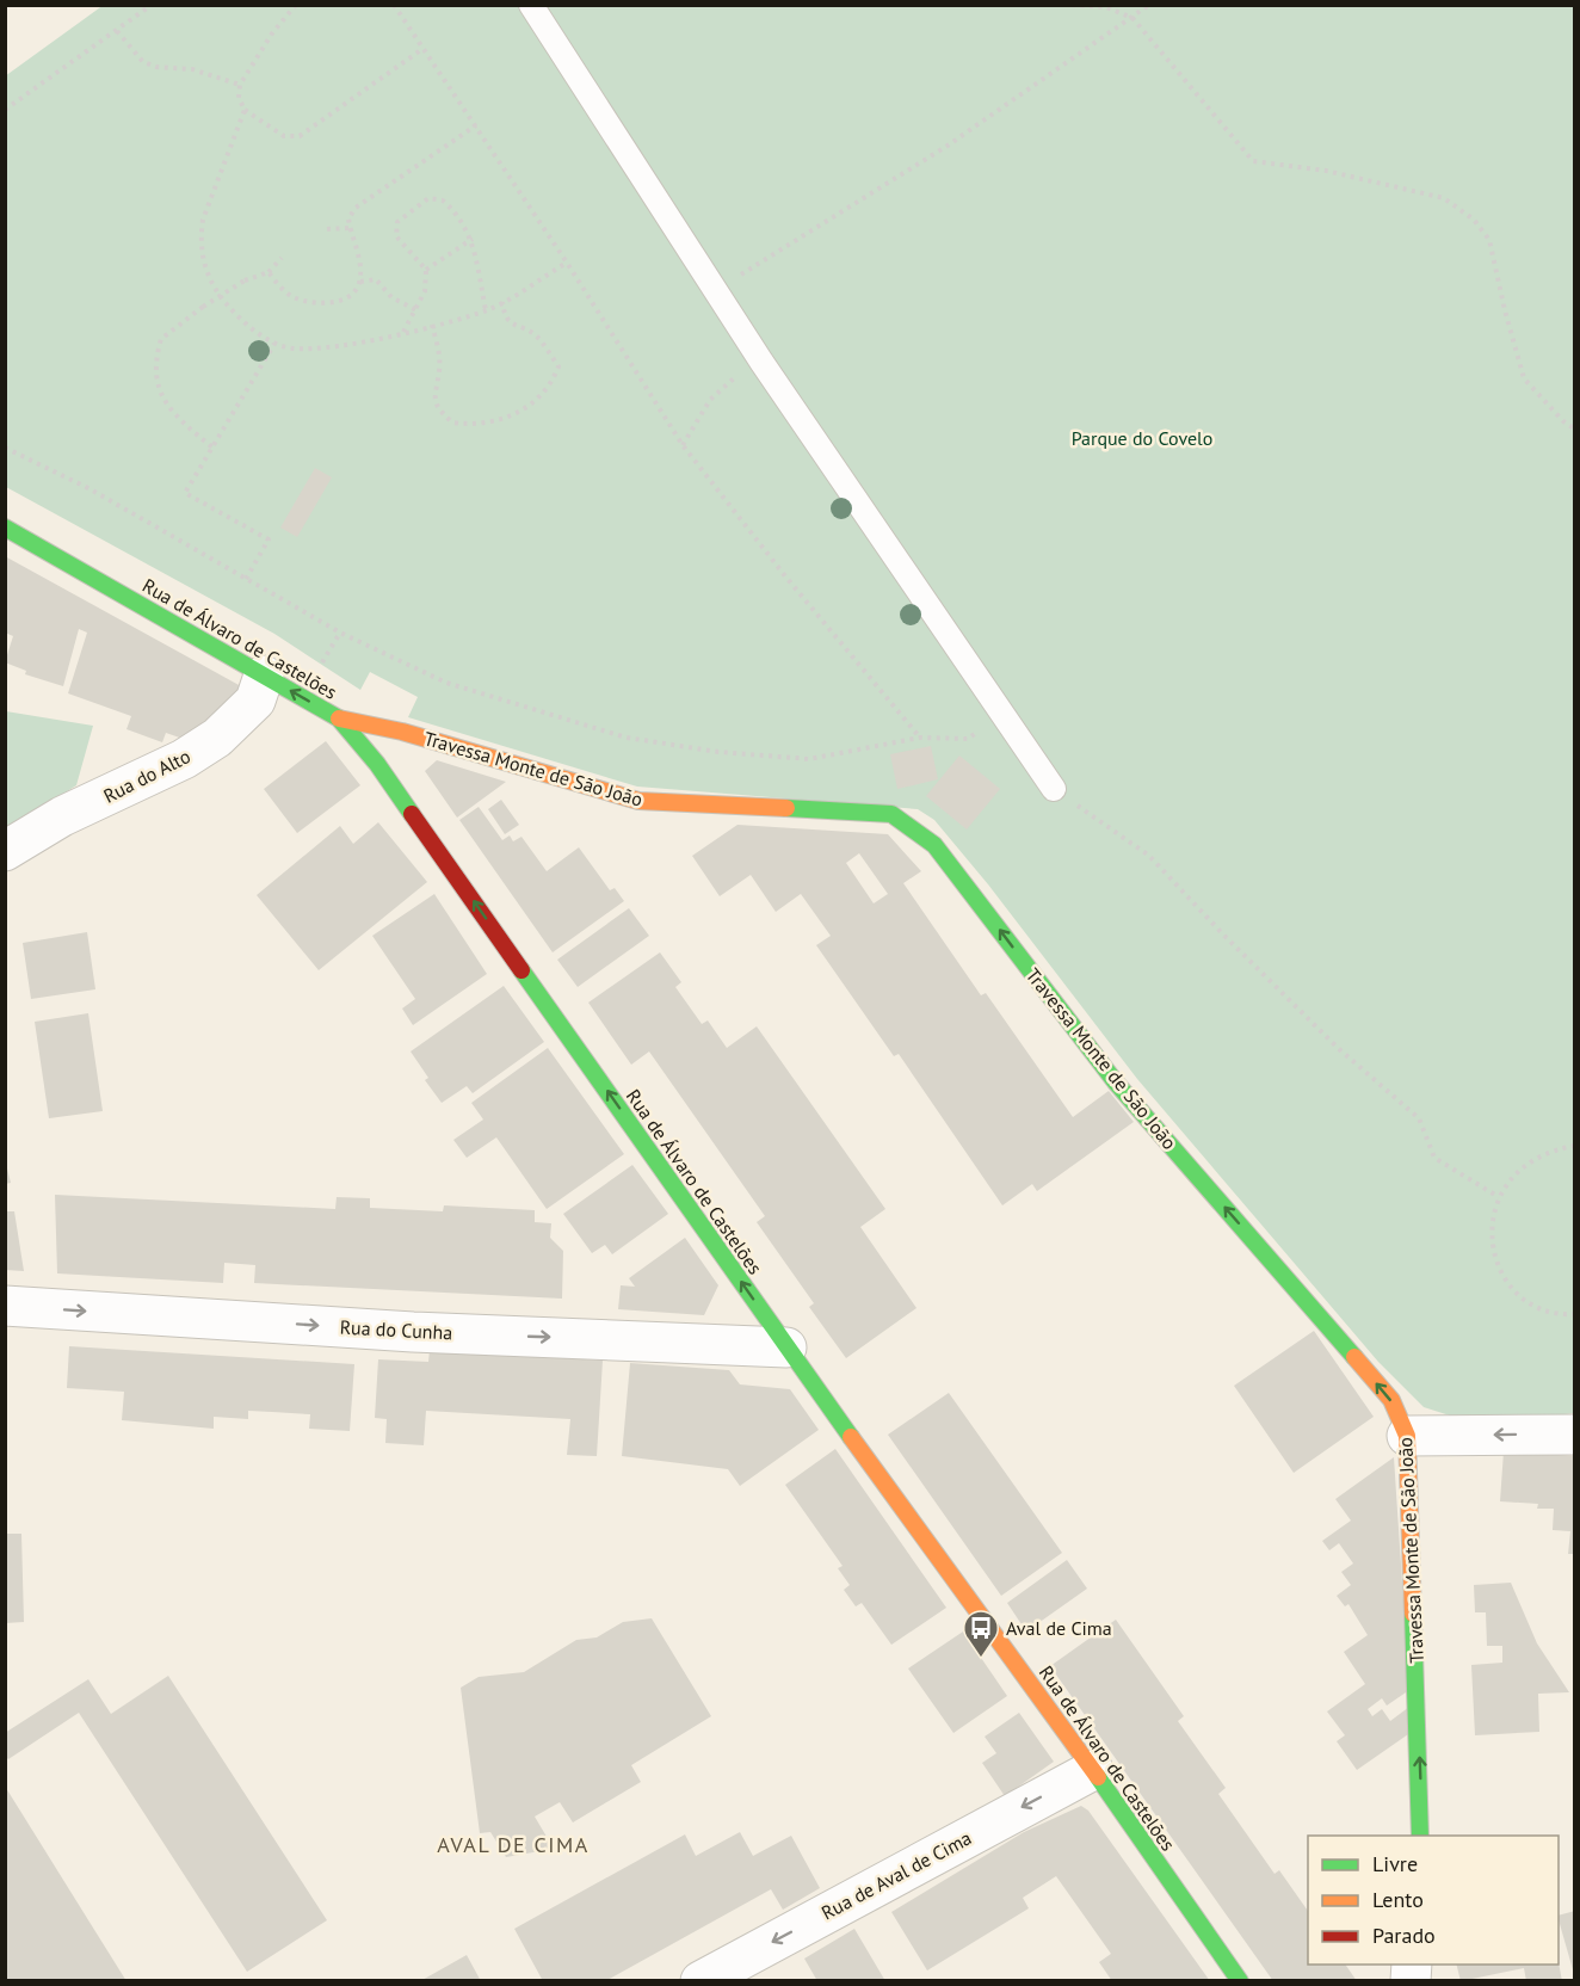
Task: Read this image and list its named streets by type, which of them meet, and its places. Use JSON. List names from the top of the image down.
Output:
{
  "streets": {
    "street": [
      "Rua de Álvaro de Castelões",
      "Travessa Monte de São João",
      "Rua do Alto",
      "Rua do Cunha",
      "Rua de Aval de Cima"
    ]
  },
  "crossings": [
    ["Rua de Álvaro de Castelões", "Travessa Monte de São João"],
    ["Rua de Álvaro de Castelões", "Rua do Alto"],
    ["Rua de Álvaro de Castelões", "Rua do Cunha"],
    ["Rua de Álvaro de Castelões", "Rua de Aval de Cima"]
  ],
  "one_way": [
    "Rua de Álvaro de Castelões",
    "Travessa Monte de São João",
    "Rua do Cunha",
    "Rua de Aval de Cima"
  ],
  "districts": ["AVAL DE CIMA"],
  "parks": ["Parque do Covelo"],
  "places": {
    "bus stop": ["Aval de Cima"]
  },
  "legend": ["Livre", "Lento", "Parado"]
}
